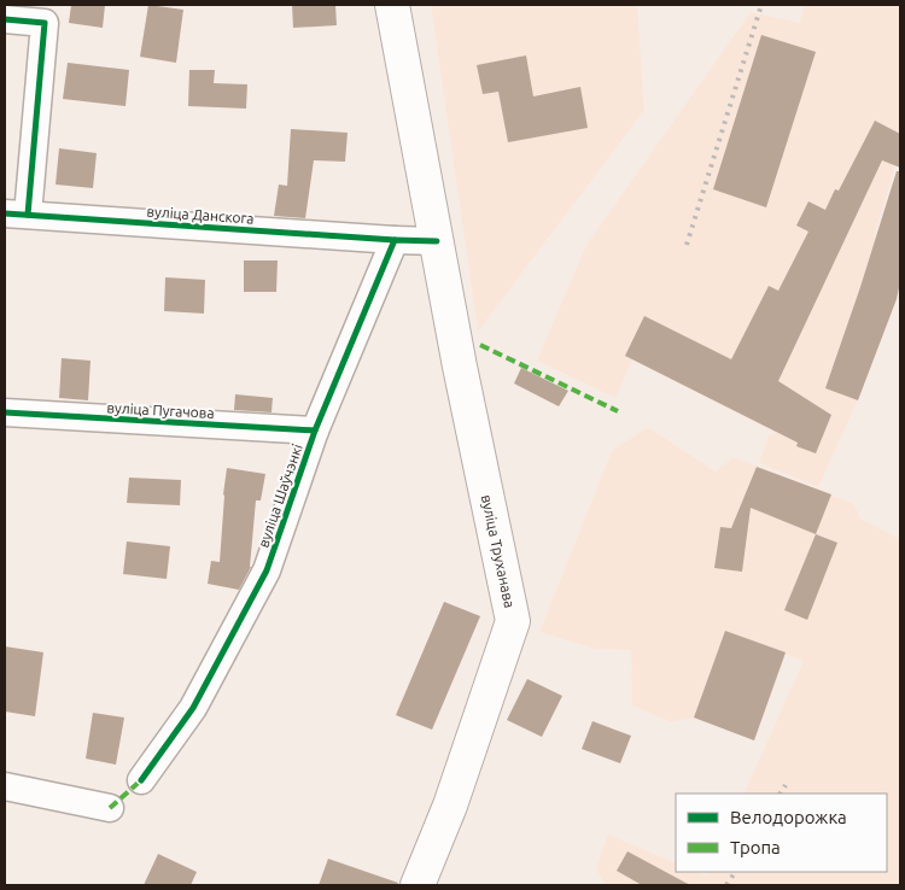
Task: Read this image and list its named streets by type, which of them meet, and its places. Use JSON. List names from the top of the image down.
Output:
{
  "streets": {
    "main road": ["вуліца Труханава"],
    "street": ["вуліца Данскога", "вуліца Пугачова", "вуліца Шаўчэнкі"]
  },
  "crossings": [
    ["вуліца Данскога", "вуліца Шаўчэнкі"],
    ["вуліца Пугачова", "вуліца Шаўчэнкі"]
  ],
  "legend": ["Велодорожка", "Тропа"]
}
